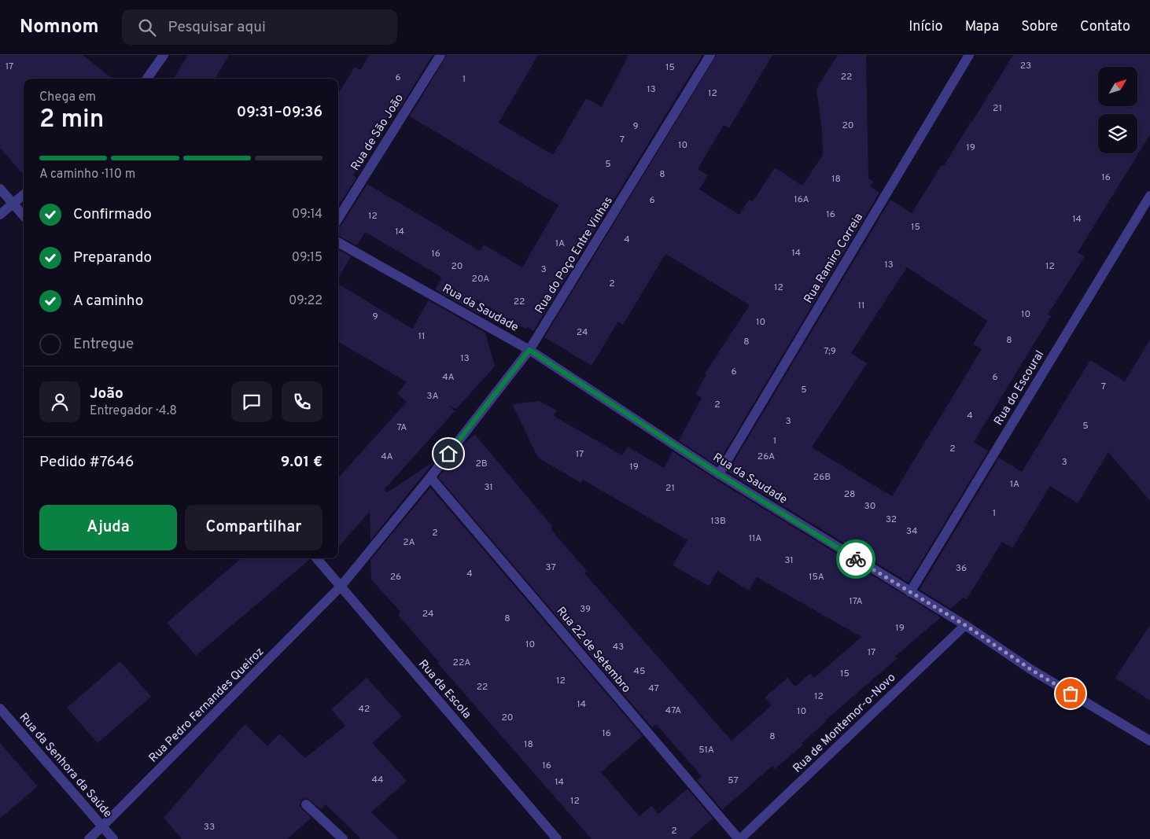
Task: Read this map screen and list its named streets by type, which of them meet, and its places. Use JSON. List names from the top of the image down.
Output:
{
  "streets": {
    "street": [
      "Rua de São João",
      "Rua do Poço Entre Vinhas",
      "Rua Ramiro Correia",
      "Rua da Saudade",
      "Rua do Escoural",
      "Rua 22 de Setembro",
      "Rua da Escola",
      "Rua Pedro Fernandes Queiroz",
      "Rua de Montemor-o-Novo",
      "Rua da Senhora da Saúde"
    ]
  },
  "crossings": [
    ["Rua do Poço Entre Vinhas", "Rua da Saudade"],
    ["Rua do Poço Entre Vinhas", "Rua 22 de Setembro"],
    ["Rua do Poço Entre Vinhas", "Rua da Escola"],
    ["Rua do Poço Entre Vinhas", "Rua Pedro Fernandes Queiroz"],
    ["Rua Ramiro Correia", "Rua da Saudade"],
    ["Rua da Saudade", "Rua do Escoural"],
    ["Rua da Saudade", "Rua de Montemor-o-Novo"],
    ["Rua 22 de Setembro", "Rua de Montemor-o-Novo"],
    ["Rua da Escola", "Rua Pedro Fernandes Queiroz"],
    ["Rua Pedro Fernandes Queiroz", "Rua da Senhora da Saúde"]
  ],
  "house_numbers": [
    "23",
    "17",
    "15",
    "22",
    "6",
    "1",
    "13",
    "12",
    "21",
    "20",
    "9",
    "7",
    "10",
    "19",
    "5",
    "8",
    "16",
    "18",
    "16A",
    "6",
    "16",
    "12",
    "14",
    "15",
    "14",
    "4",
    "1A",
    "14",
    "16",
    "13",
    "20",
    "12",
    "3",
    "20A",
    "2",
    "12",
    "22",
    "11",
    "10",
    "9",
    "10",
    "24",
    "11",
    "8",
    "8",
    "7;9",
    "13",
    "6",
    "4A",
    "6",
    "7",
    "5",
    "3A",
    "2",
    "4",
    "3",
    "5",
    "7A",
    "1",
    "2",
    "17",
    "4A",
    "26A",
    "3",
    "2B",
    "19",
    "26B",
    "1A",
    "31",
    "21",
    "28",
    "30",
    "1",
    "32",
    "13B",
    "34",
    "2",
    "11A",
    "2A",
    "31",
    "37",
    "36",
    "4",
    "26",
    "15A",
    "17A",
    "39",
    "24",
    "8",
    "19",
    "10",
    "43",
    "17",
    "22A",
    "45",
    "15",
    "12",
    "22",
    "47",
    "12",
    "14",
    "42",
    "47A",
    "10",
    "20",
    "16",
    "8",
    "18",
    "51A",
    "16",
    "44",
    "57",
    "14",
    "12",
    "33",
    "2"
  ],
  "north": "top right",
  "page": {
    "header": "Nomnom",
    "search": "Pesquisar aqui",
    "nav": [
      "Início",
      "Mapa",
      "Sobre",
      "Contato"
    ],
    "heading": ["2 min", "Chega em", "09:31–09:36"],
    "panel": [
      "João",
      "Entregador · 4.8",
      "Pedido #7646",
      "9.01 €"
    ],
    "bar": "A caminho · 110 m",
    "list": [
      ["Confirmado", "09:14"],
      ["Preparando", "09:15"],
      ["A caminho", "09:22"],
      "Entregue"
    ],
    "buttons": ["Ajuda", "Compartilhar"]
  }
}
